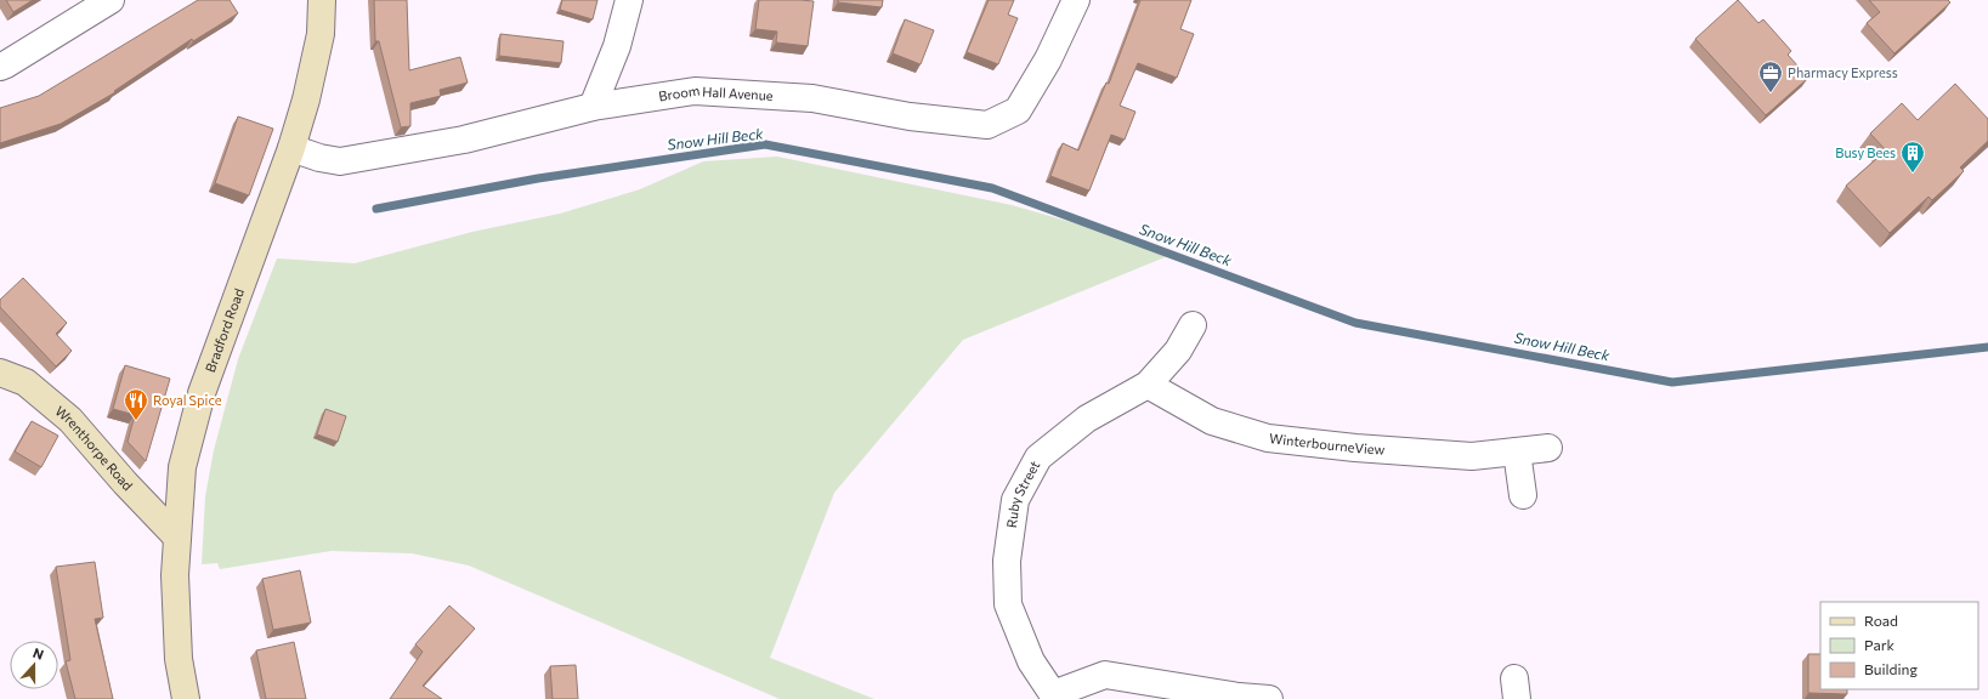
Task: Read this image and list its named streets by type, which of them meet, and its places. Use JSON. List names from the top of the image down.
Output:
{
  "streets": {
    "street": [
      "Broom Hall Avenue",
      "Bradford Road",
      "WinterbourneView",
      "Wrenthorpe Road",
      "Ruby Street"
    ]
  },
  "crossings": [
    ["Broom Hall Avenue", "Bradford Road"],
    ["Bradford Road", "Wrenthorpe Road"],
    ["WinterbourneView", "Ruby Street"]
  ],
  "water": ["Snow Hill Beck"],
  "places": {
    "office": ["Pharmacy Express"],
    "building": ["Busy Bees"],
    "restaurant": ["Royal Spice"]
  },
  "legend": ["Road", "Park", "Building"],
  "north": "top"
}
